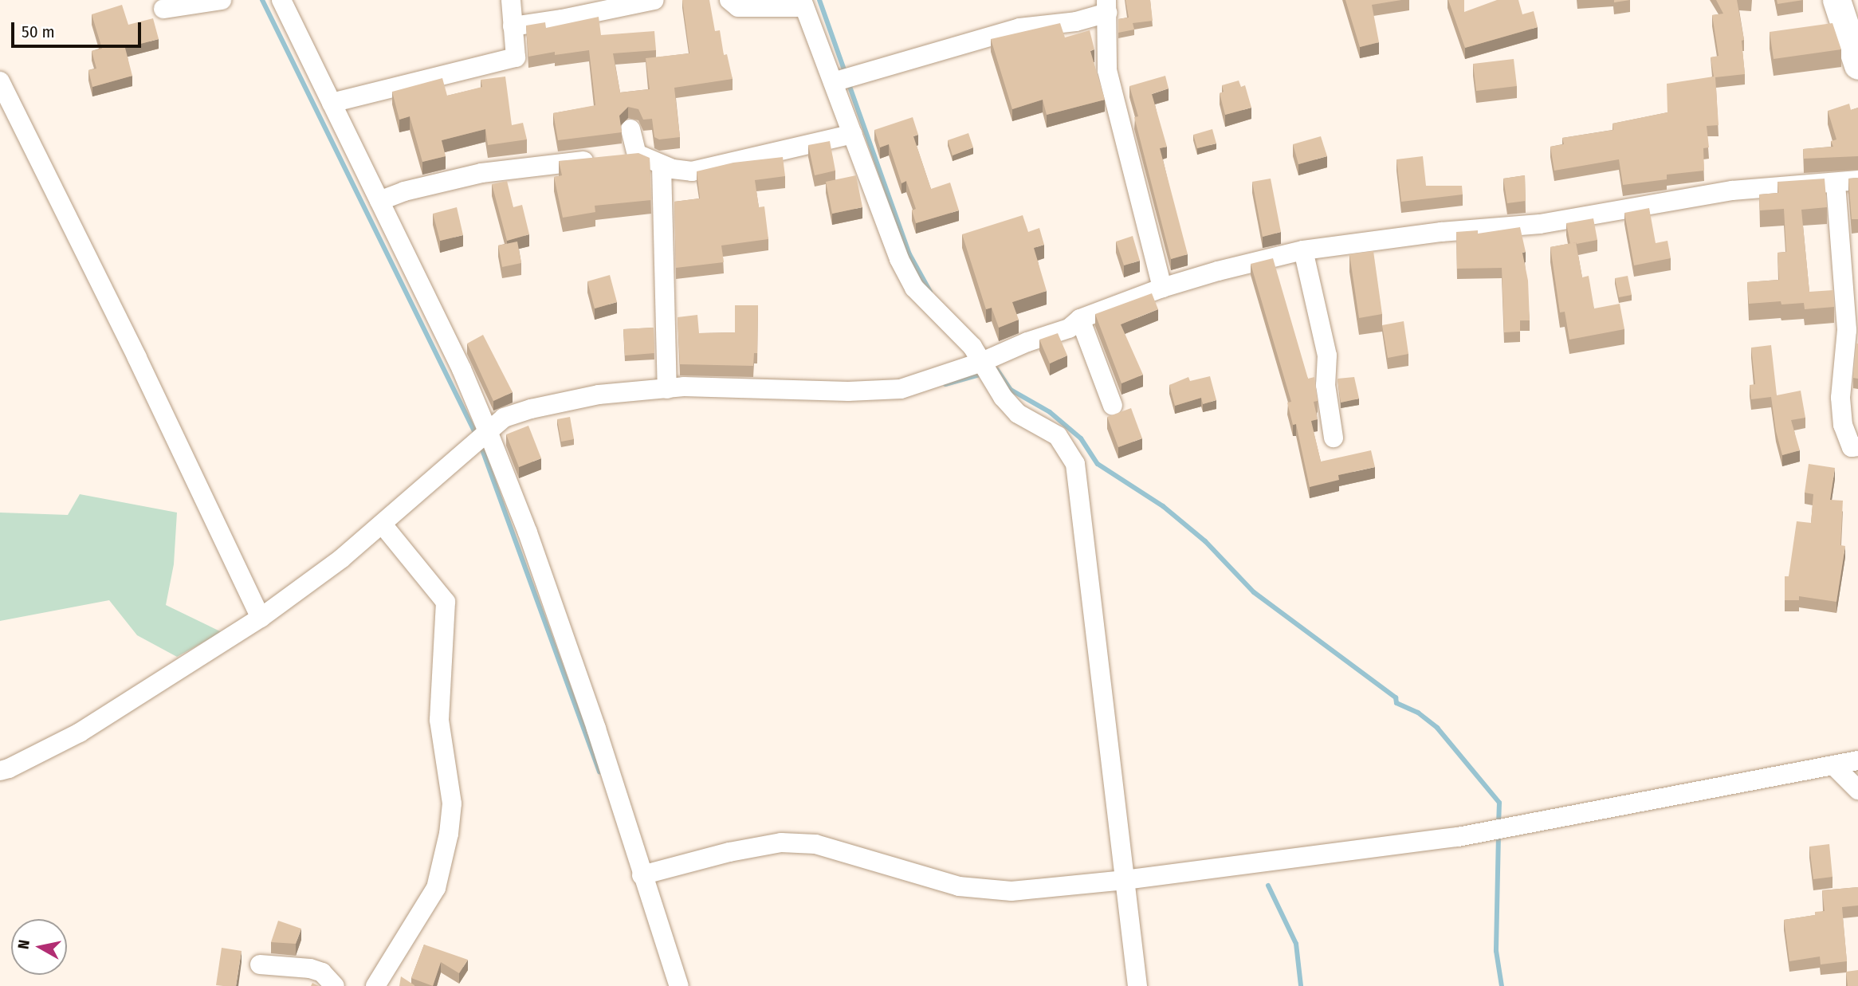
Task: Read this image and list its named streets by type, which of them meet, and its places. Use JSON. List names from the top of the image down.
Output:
{
  "scale_bar": "50 m",
  "north": "left"
}
